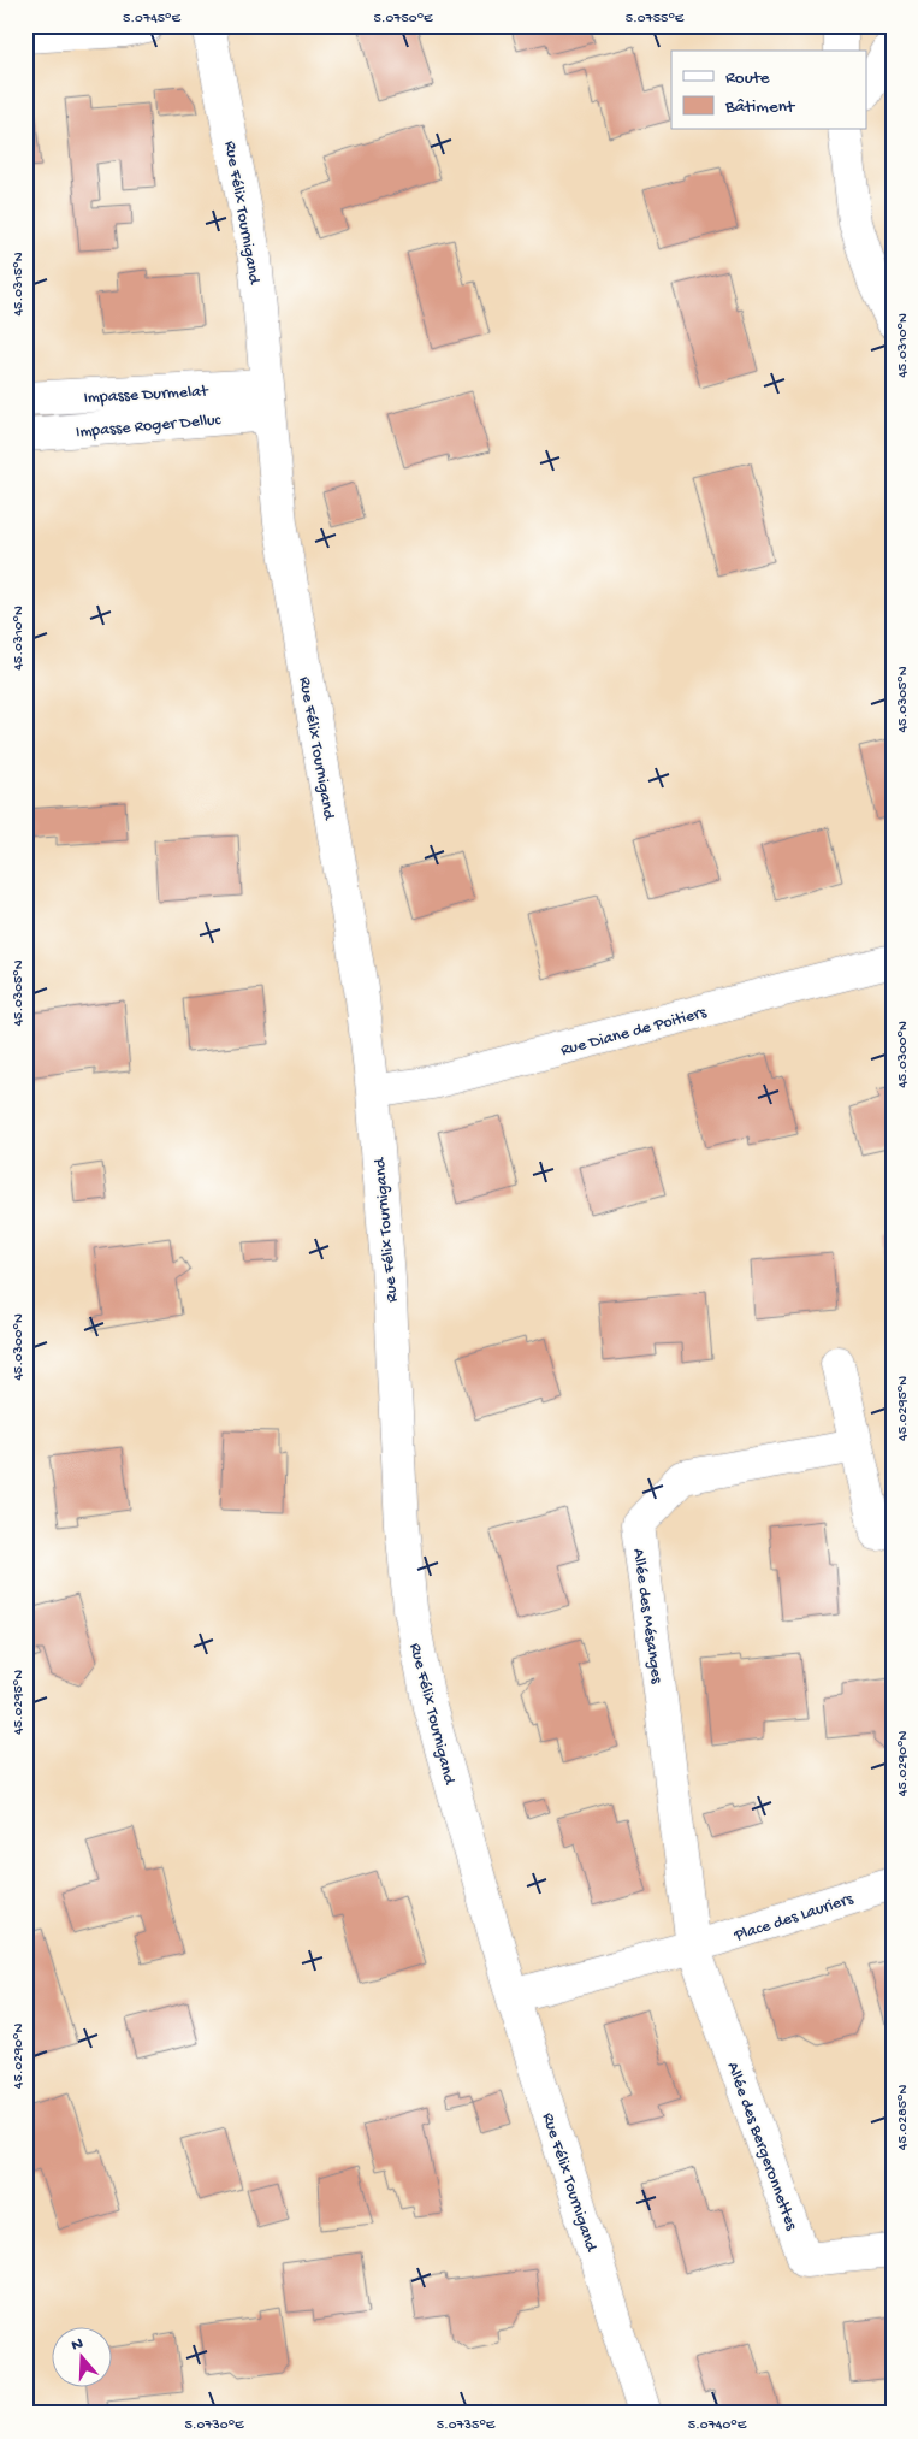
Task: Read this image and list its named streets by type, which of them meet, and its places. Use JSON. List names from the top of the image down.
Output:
{
  "streets": {
    "street": [
      "Rue Félix Tournigand",
      "Impasse Durmelat",
      "Impasse Roger Delluc",
      "Rue Diane de Poitiers",
      "Allée des Mésanges",
      "Place des Lauriers",
      "Allée des Bergeronnettes"
    ]
  },
  "crossings": [
    ["Rue Félix Tournigand", "Impasse Durmelat"],
    ["Rue Félix Tournigand", "Impasse Roger Delluc"],
    ["Rue Félix Tournigand", "Rue Diane de Poitiers"],
    ["Rue Félix Tournigand", "Place des Lauriers"],
    ["Impasse Durmelat", "Impasse Roger Delluc"],
    ["Allée des Mésanges", "Place des Lauriers"],
    ["Allée des Mésanges", "Allée des Bergeronnettes"],
    ["Place des Lauriers", "Allée des Bergeronnettes"]
  ],
  "legend": ["Route", "Bâtiment"],
  "north": "top",
  "coordinates": [
    "5.0745°E",
    "5.0750°E",
    "5.0755°E",
    "45.0315°N",
    "45.0310°N",
    "45.0305°N",
    "45.0300°N",
    "45.0295°N",
    "45.0290°N",
    "45.0285°N",
    "5.0730°E",
    "5.0735°E",
    "5.0740°E"
  ]
}
